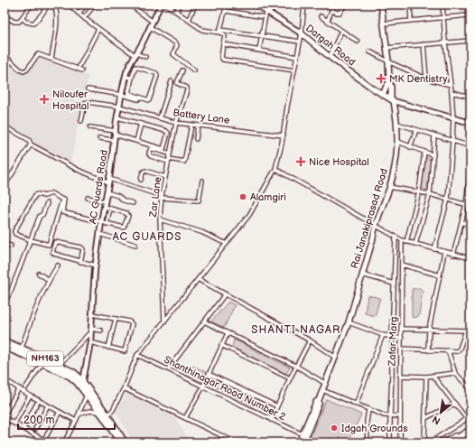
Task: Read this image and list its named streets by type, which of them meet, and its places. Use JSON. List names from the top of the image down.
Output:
{
  "streets": {
    "highway": ["NH163"],
    "main road": ["Dargah Road", "Rai Janakiprasad Road"],
    "street": [
      "Battery Lane",
      "AC Guards Road",
      "Zar Lane",
      "Zafar Marg",
      "Shanthinagar Road Number 2"
    ]
  },
  "crossings": [
    ["Dargah Road", "Rai Janakiprasad Road"],
    ["Battery Lane", "AC Guards Road"],
    ["Battery Lane", "Zar Lane"],
    ["AC Guards Road", "NH163"],
    ["Rai Janakiprasad Road", "Shanthinagar Road Number 2"]
  ],
  "districts": ["AC GUARDS", "SHANTI NAGAR"],
  "places": {
    "health": ["MK Dentistry", "Niloufer Hospital", "Nice Hospital"],
    "other": ["Alamgiri", "Idgah Grounds"]
  },
  "scale_bar": "200 m",
  "north": "bottom left"
}
